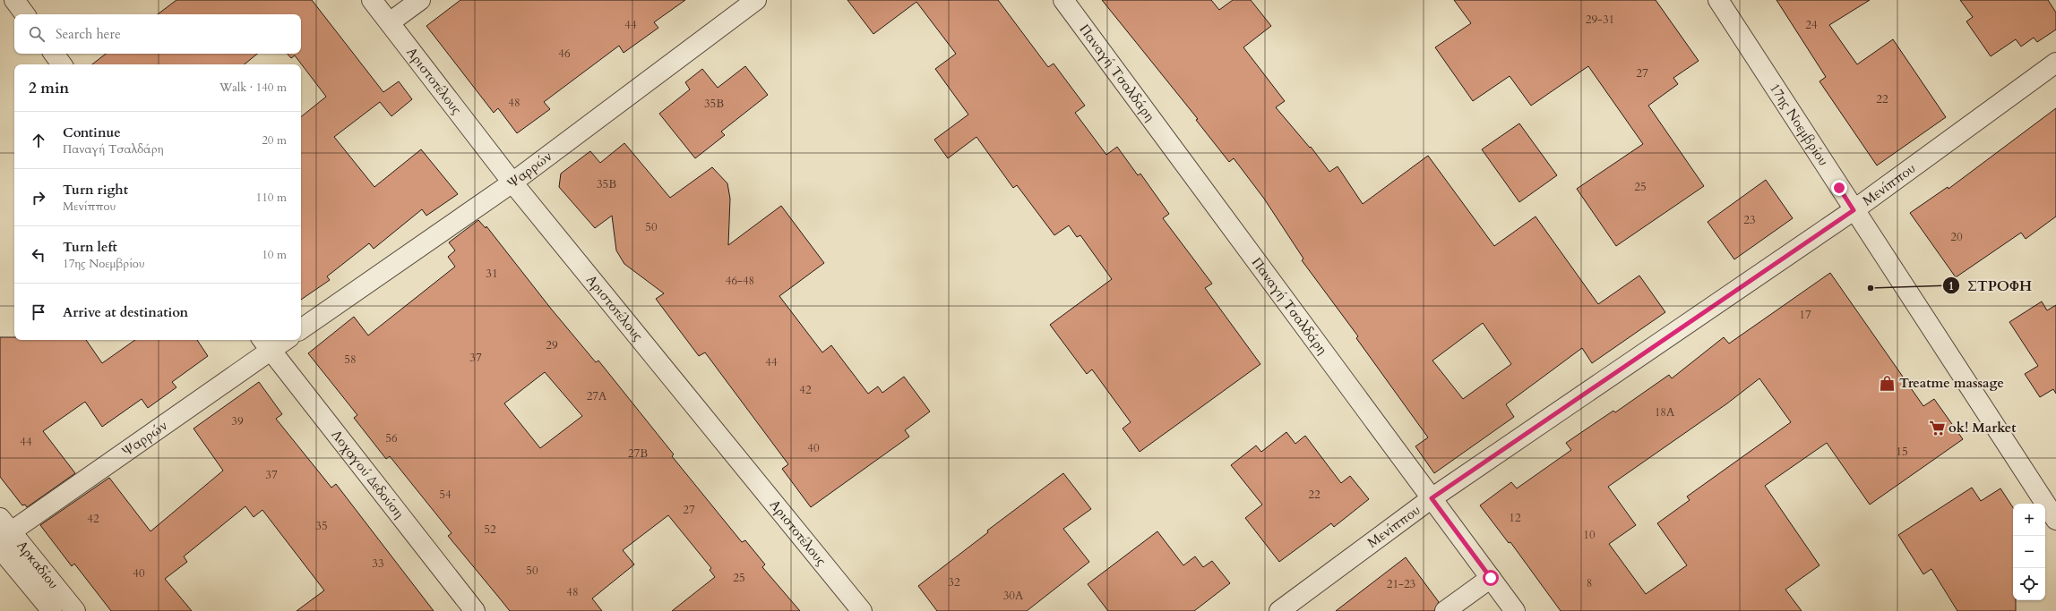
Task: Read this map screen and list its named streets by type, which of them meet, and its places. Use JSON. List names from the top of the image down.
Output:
{
  "streets": {
    "street": [
      "Παναγή Τσαλδάρη",
      "Αριστοτέλους",
      "17ης Νοεμβρίου",
      "Ψαρρών",
      "Μενίππου",
      "Λοχαγού Δεδούση",
      "Αρκαδίου"
    ]
  },
  "crossings": [
    ["Παναγή Τσαλδάρη", "Μενίππου"],
    ["Αριστοτέλους", "Ψαρρών"],
    ["17ης Νοεμβρίου", "Μενίππου"],
    ["Ψαρρών", "Λοχαγού Δεδούση"],
    ["Ψαρρών", "Αρκαδίου"]
  ],
  "places": {
    "other": ["ΣΤΡΟΦΗ"],
    "shop": ["Treatme massage"],
    "supermarket": ["ok! Market"]
  },
  "house_numbers": [
    "29-31",
    "44",
    "24",
    "46",
    "27",
    "22",
    "48",
    "35Β",
    "35Β",
    "25",
    "23",
    "50",
    "20",
    "31",
    "46-48",
    "17",
    "29",
    "37",
    "58",
    "44",
    "42",
    "27Α",
    "18A",
    "39",
    "56",
    "44",
    "40",
    "15",
    "27Β",
    "37",
    "54",
    "22",
    "27",
    "12",
    "42",
    "35",
    "52",
    "10",
    "33",
    "50",
    "40",
    "25",
    "32",
    "8",
    "21-23",
    "48",
    "30A"
  ],
  "page": {
    "search": "Search here",
    "heading": ["2 min", "Walk · 140 m"],
    "list": [
      ["Continue", "Παναγή Τσαλδάρη", "20 m"],
      ["Turn right", "Μενίππου", "110 m"],
      ["Turn left", "17ης Νοεμβρίου", "10 m"],
      "Arrive at destination"
    ],
    "map_buttons": ["+", "−"]
  }
}
